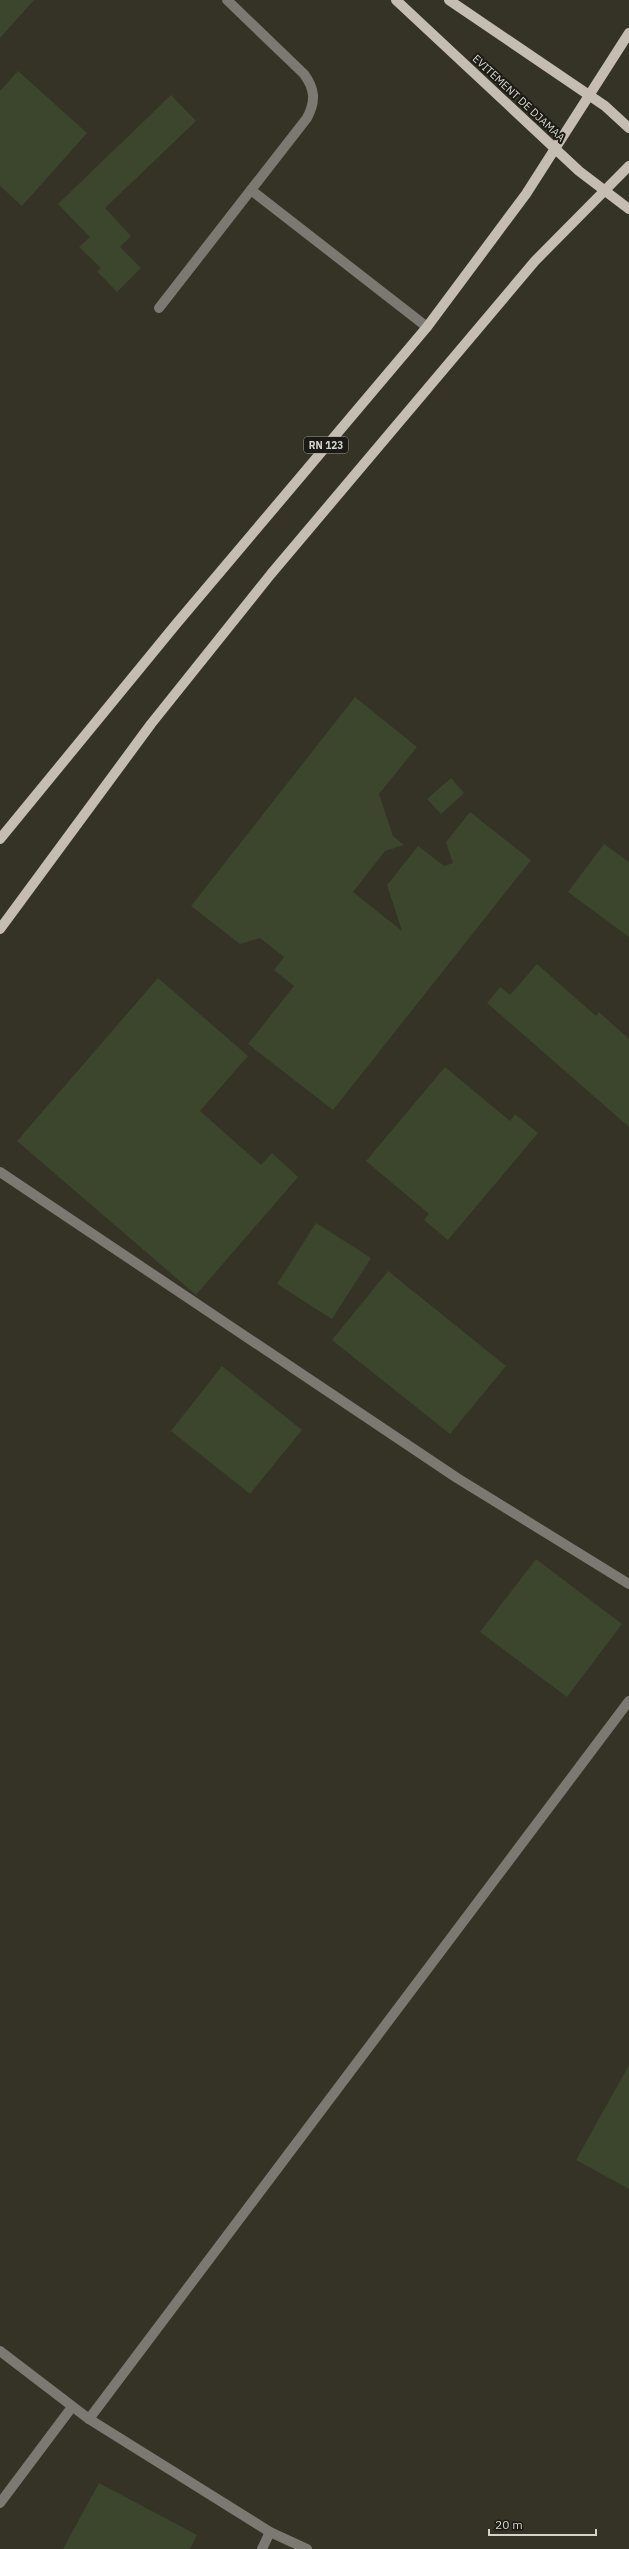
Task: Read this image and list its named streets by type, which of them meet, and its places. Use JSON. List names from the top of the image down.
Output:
{
  "streets": {
    "main road": ["EVITEMENT DE DJAMAA", "RN 123"]
  },
  "crossings": [
    ["EVITEMENT DE DJAMAA", "RN 123"]
  ],
  "scale_bar": "20 m"
}
